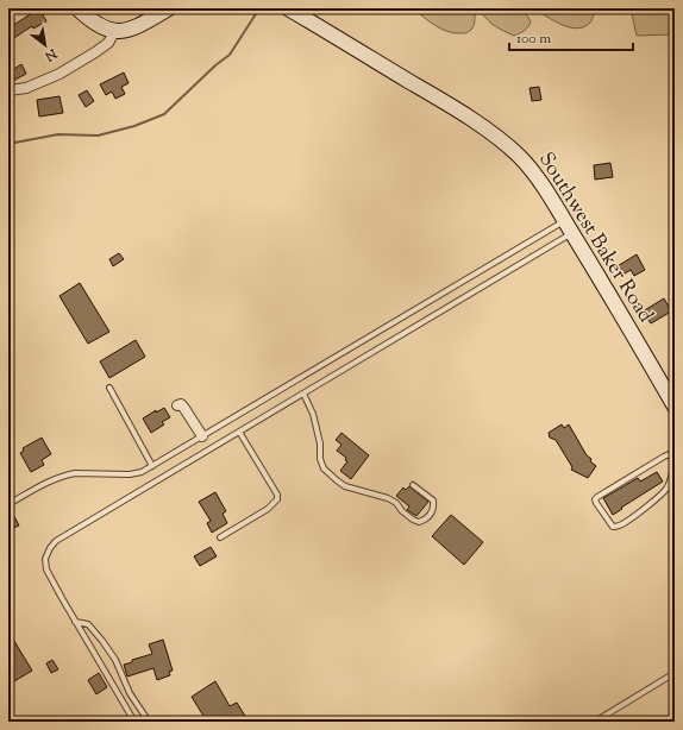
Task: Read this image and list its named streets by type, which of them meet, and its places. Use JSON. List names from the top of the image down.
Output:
{
  "streets": {
    "main road": ["Southwest Baker Road"]
  },
  "scale_bar": "100 m",
  "north": "bottom right"
}
